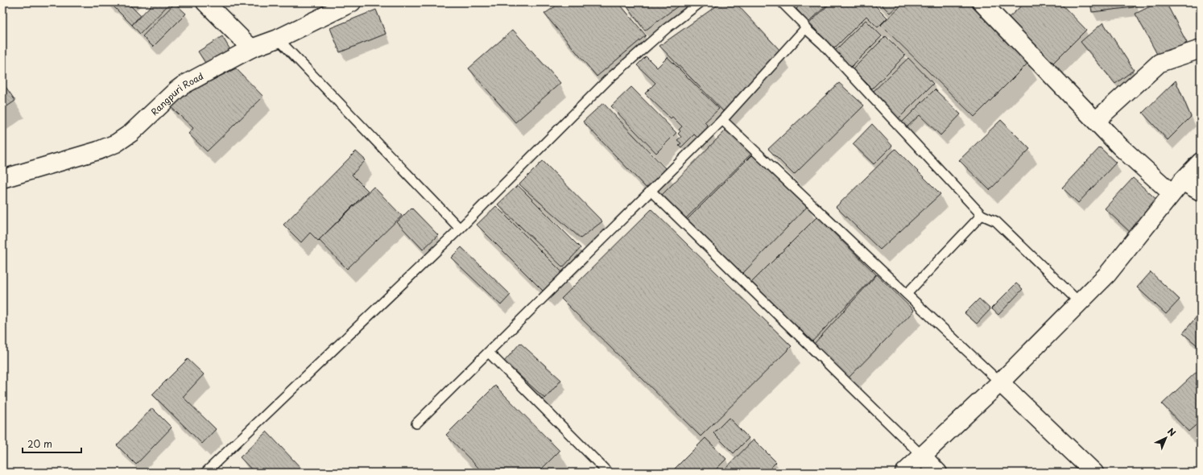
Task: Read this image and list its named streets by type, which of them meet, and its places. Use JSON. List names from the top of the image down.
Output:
{
  "streets": {
    "street": ["Rangpuri Road"]
  },
  "scale_bar": "20 m",
  "north": "top right"
}
